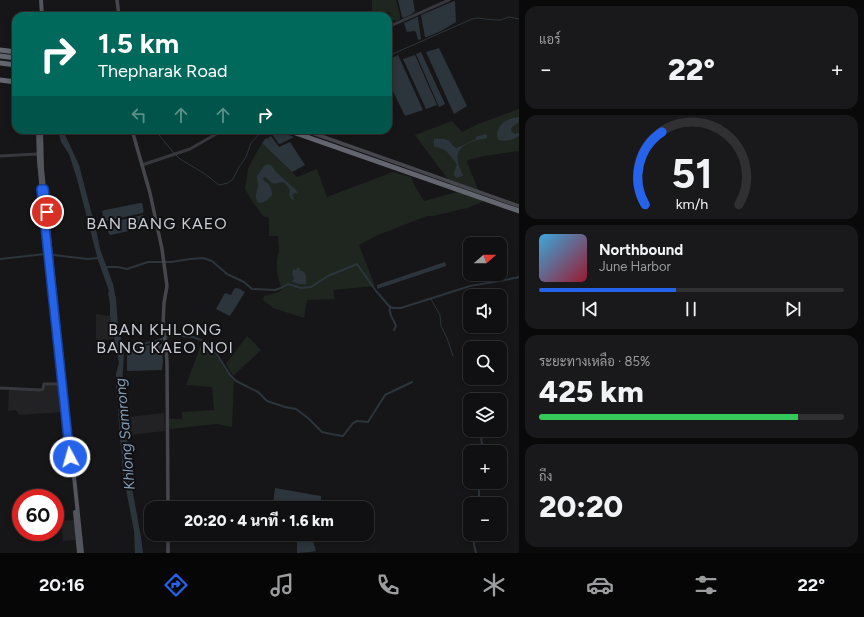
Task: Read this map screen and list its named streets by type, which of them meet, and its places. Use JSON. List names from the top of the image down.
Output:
{
  "districts": ["BAN BANG KAEO", "BAN KHLONG BANG KAEO NOI"],
  "water": ["Khlong Samrong"],
  "north": "right",
  "page": {
    "tile": [
      "แอร์",
      ["ระยะทางเหลือ · 85%", "425 km"],
      ["ถึง", "20:20"]
    ],
    "turn": ["1.5 km", "Thepharak Road"],
    "heat": ["−", "22°", "+"],
    "song": ["Northbound", "June Harbor"],
    "map_buttons": ["+", "−"],
    "limit": "60",
    "trip": "20:20 · 4 นาที · 1.6 km",
    "tabs": ["20:16", "22°"],
    "gauge": ["51", "km/h"]
  }
}
